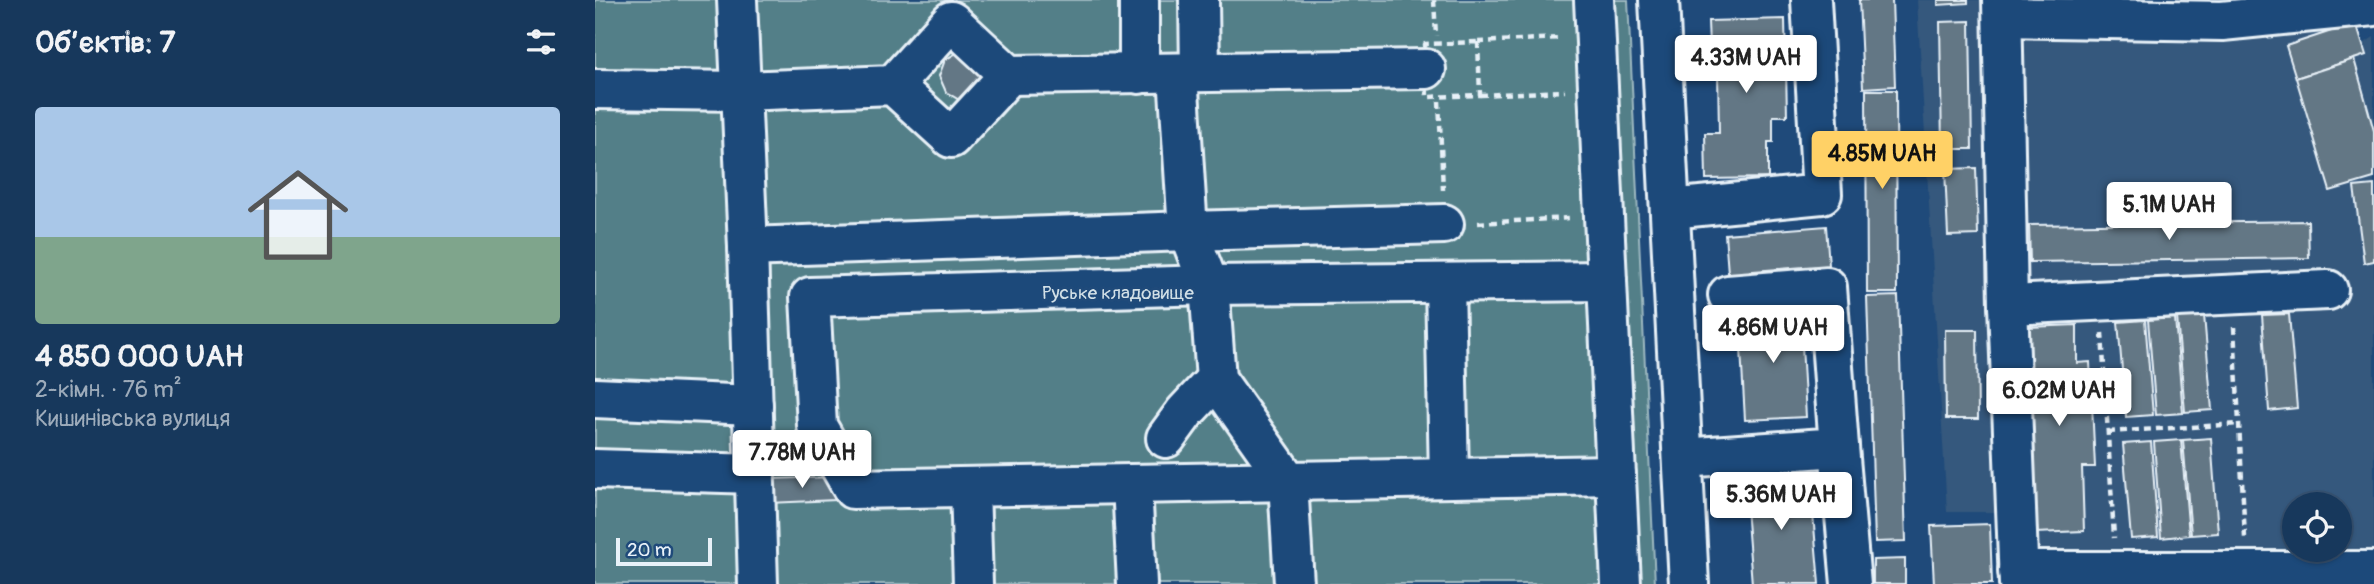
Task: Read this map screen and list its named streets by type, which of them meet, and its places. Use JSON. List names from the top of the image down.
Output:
{
  "parks": ["Руське кладовище"],
  "scale_bar": "20 m",
  "page": {
    "heading": "Об’єктів: 7",
    "price": [
      "4.33M UAH",
      "4.85M UAH",
      "5.1M UAH",
      "4.86M UAH",
      "6.02M UAH",
      "7.78M UAH",
      "5.36M UAH"
    ],
    "list": [
      {
        "name": "4 850 000 UAH",
        "note": "2-кімн. · 76 m² · Кишинівська вулиця"
      }
    ],
    "scale": "20 m"
  }
}
